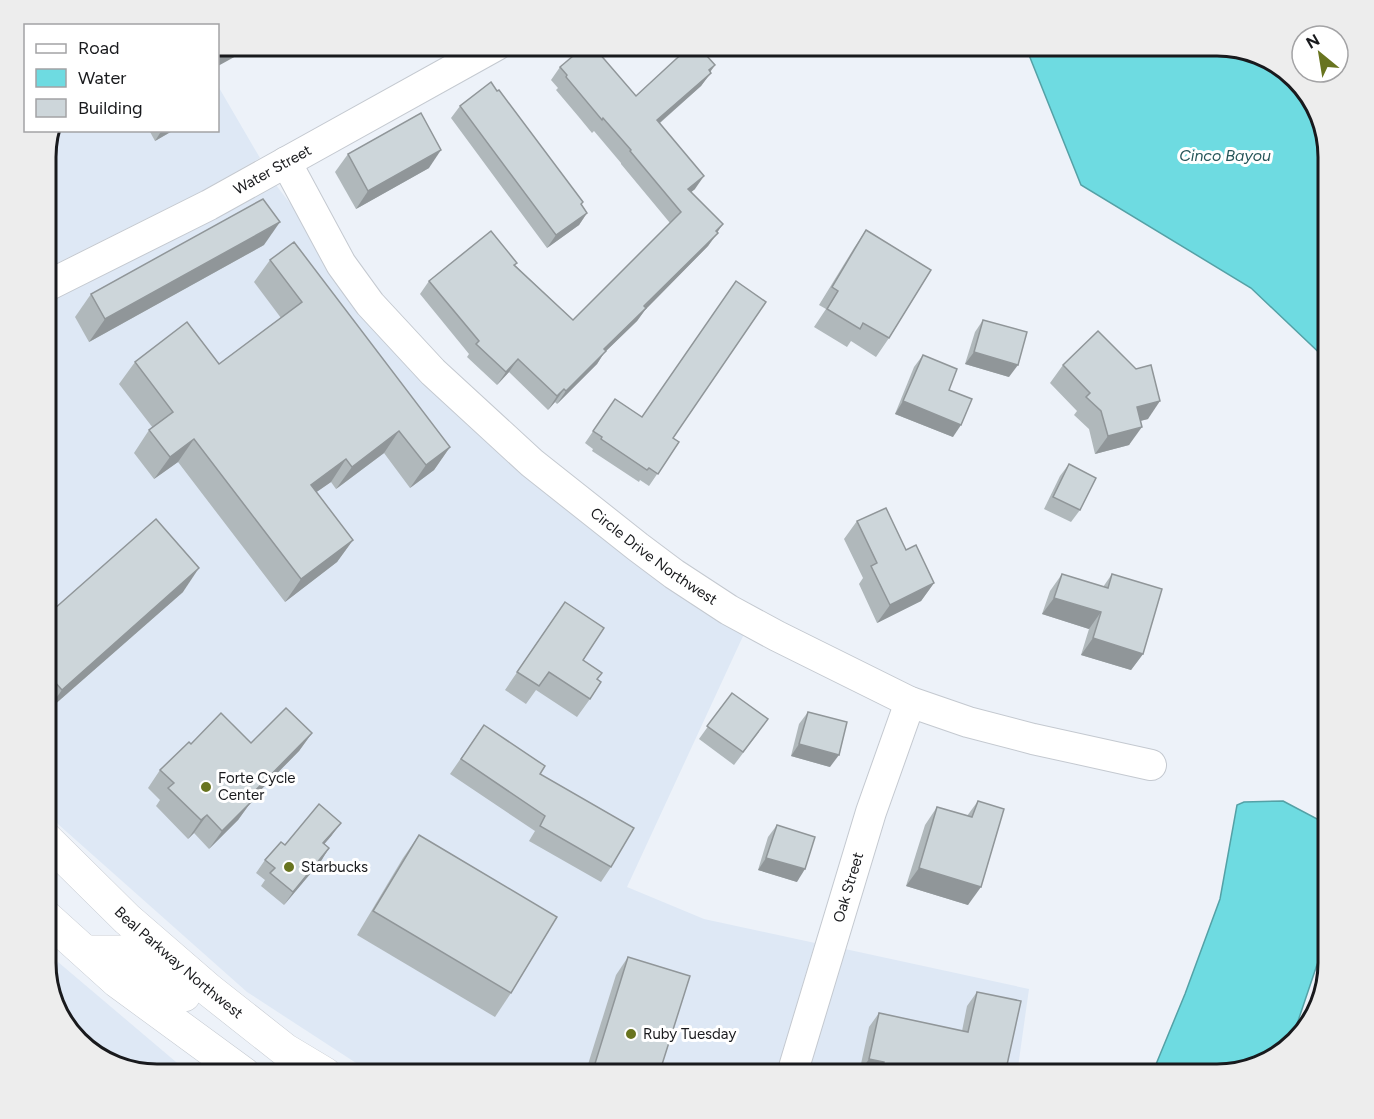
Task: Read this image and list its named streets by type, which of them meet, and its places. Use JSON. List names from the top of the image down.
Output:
{
  "streets": {
    "main road": ["Beal Parkway Northwest"],
    "street": ["Water Street", "Circle Drive Northwest", "Oak Street"]
  },
  "crossings": [
    ["Water Street", "Circle Drive Northwest"],
    ["Circle Drive Northwest", "Oak Street"]
  ],
  "water": ["Cinco Bayou"],
  "places": ["Forte Cycle Center", "Starbucks", "Ruby Tuesday"],
  "legend": ["Road", "Water", "Building"],
  "north": "top left"
}
